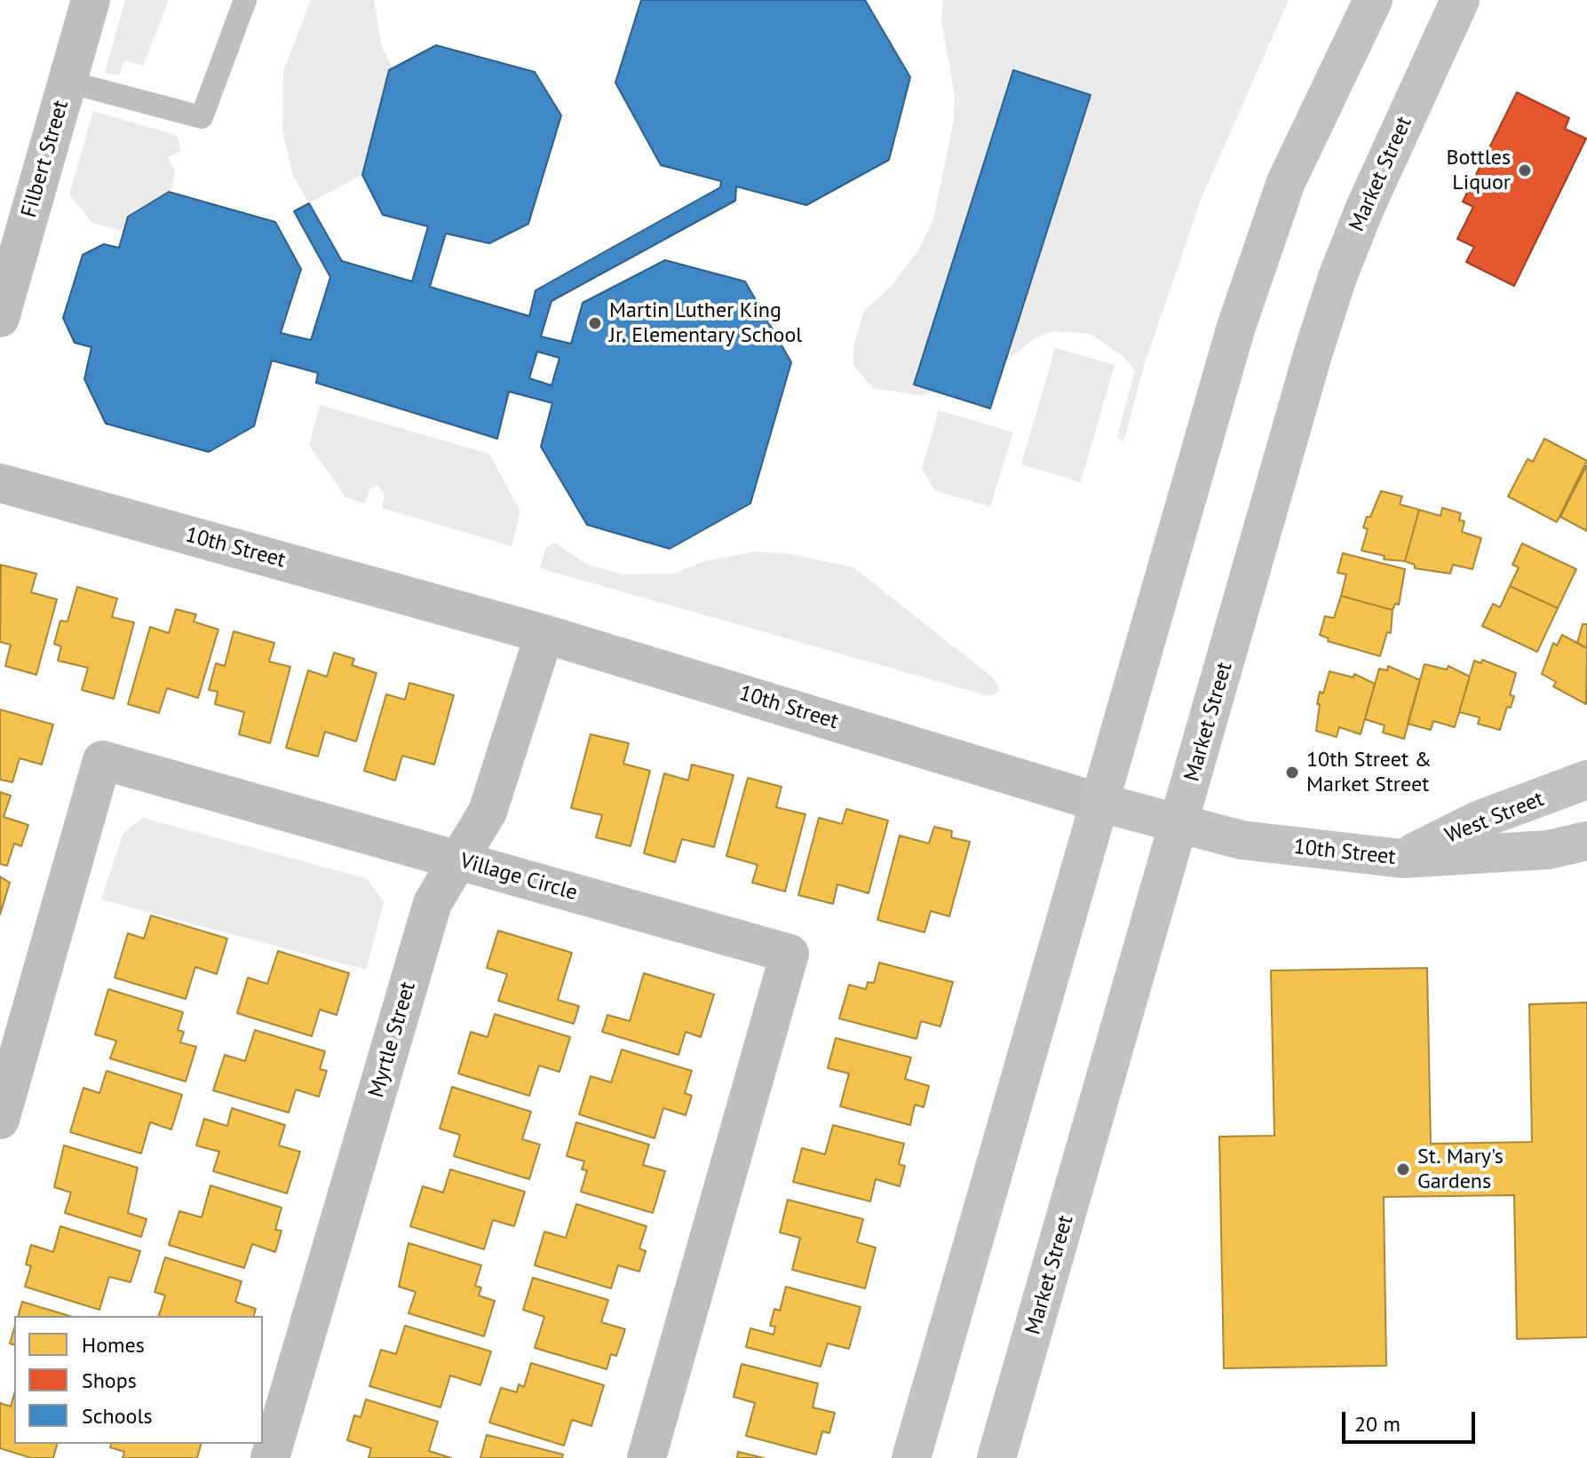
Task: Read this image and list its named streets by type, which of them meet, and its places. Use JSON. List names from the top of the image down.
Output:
{
  "streets": {
    "main road": ["Market Street", "10th Street", "West Street"],
    "street": ["Filbert Street", "Village Circle", "Myrtle Street"]
  },
  "crossings": [
    ["Market Street", "10th Street"],
    ["10th Street", "West Street"],
    ["10th Street", "Myrtle Street"],
    ["Village Circle", "Myrtle Street"]
  ],
  "places": [
    "Bottles Liquor",
    "Martin Luther King Jr. Elementary School",
    "10th Street & Market Street",
    "St. Mary's Gardens"
  ],
  "legend": ["Homes", "Shops", "Schools"],
  "scale_bar": "20 m"
}
